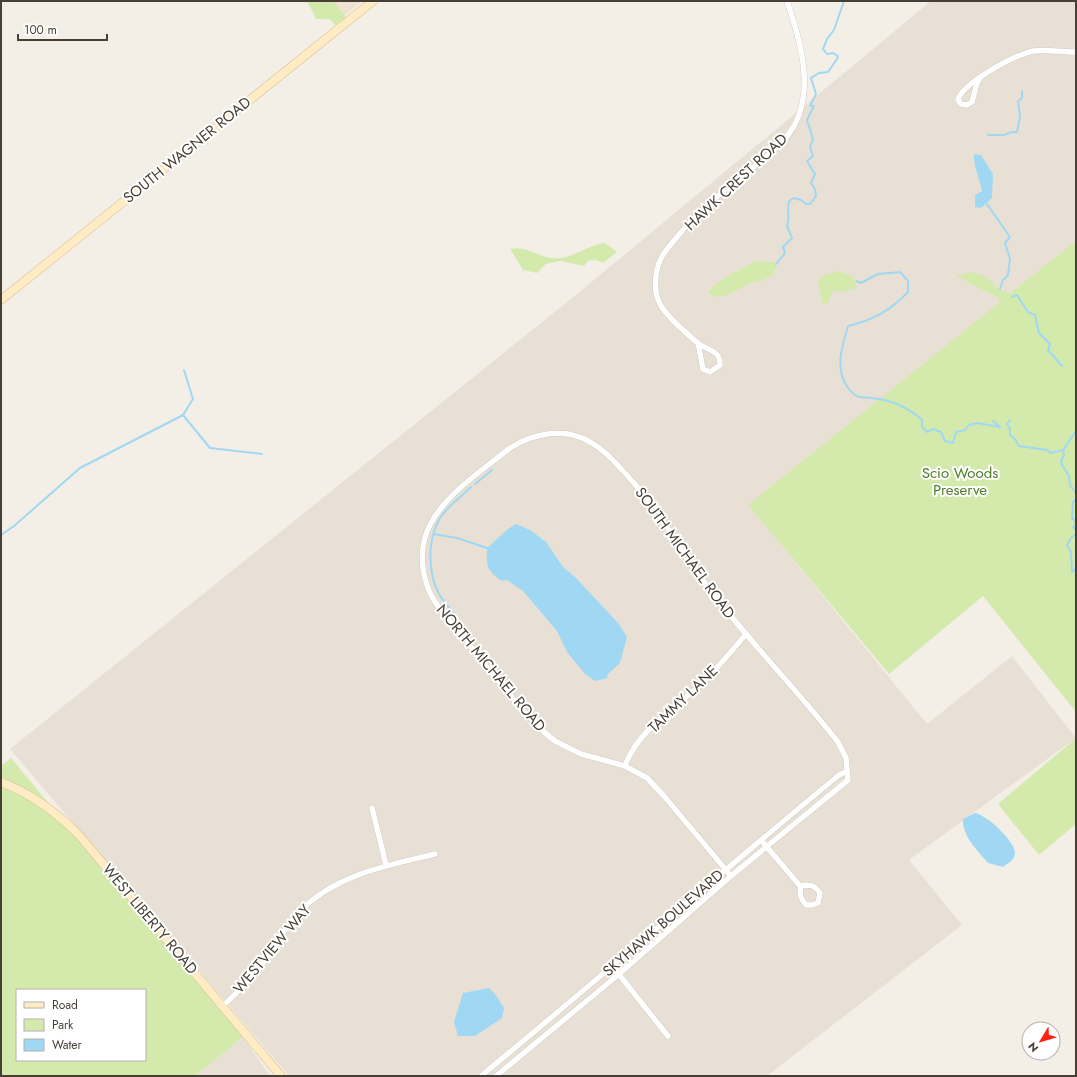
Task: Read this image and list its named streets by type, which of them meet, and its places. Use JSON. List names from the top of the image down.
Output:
{
  "streets": {
    "main road": ["SOUTH WAGNER ROAD", "WEST LIBERTY ROAD"],
    "street": [
      "HAWK CREST ROAD",
      "SOUTH MICHAEL ROAD",
      "NORTH MICHAEL ROAD",
      "TAMMY LANE",
      "SKYHAWK BOULEVARD",
      "WESTVIEW WAY"
    ]
  },
  "crossings": [
    ["SOUTH MICHAEL ROAD", "NORTH MICHAEL ROAD"],
    ["SOUTH MICHAEL ROAD", "TAMMY LANE"],
    ["SOUTH MICHAEL ROAD", "SKYHAWK BOULEVARD"],
    ["NORTH MICHAEL ROAD", "TAMMY LANE"],
    ["NORTH MICHAEL ROAD", "SKYHAWK BOULEVARD"],
    ["WEST LIBERTY ROAD", "WESTVIEW WAY"]
  ],
  "parks": ["Scio Woods Preserve"],
  "legend": ["Road", "Park", "Water"],
  "scale_bar": "100 m",
  "north": "bottom left"
}
